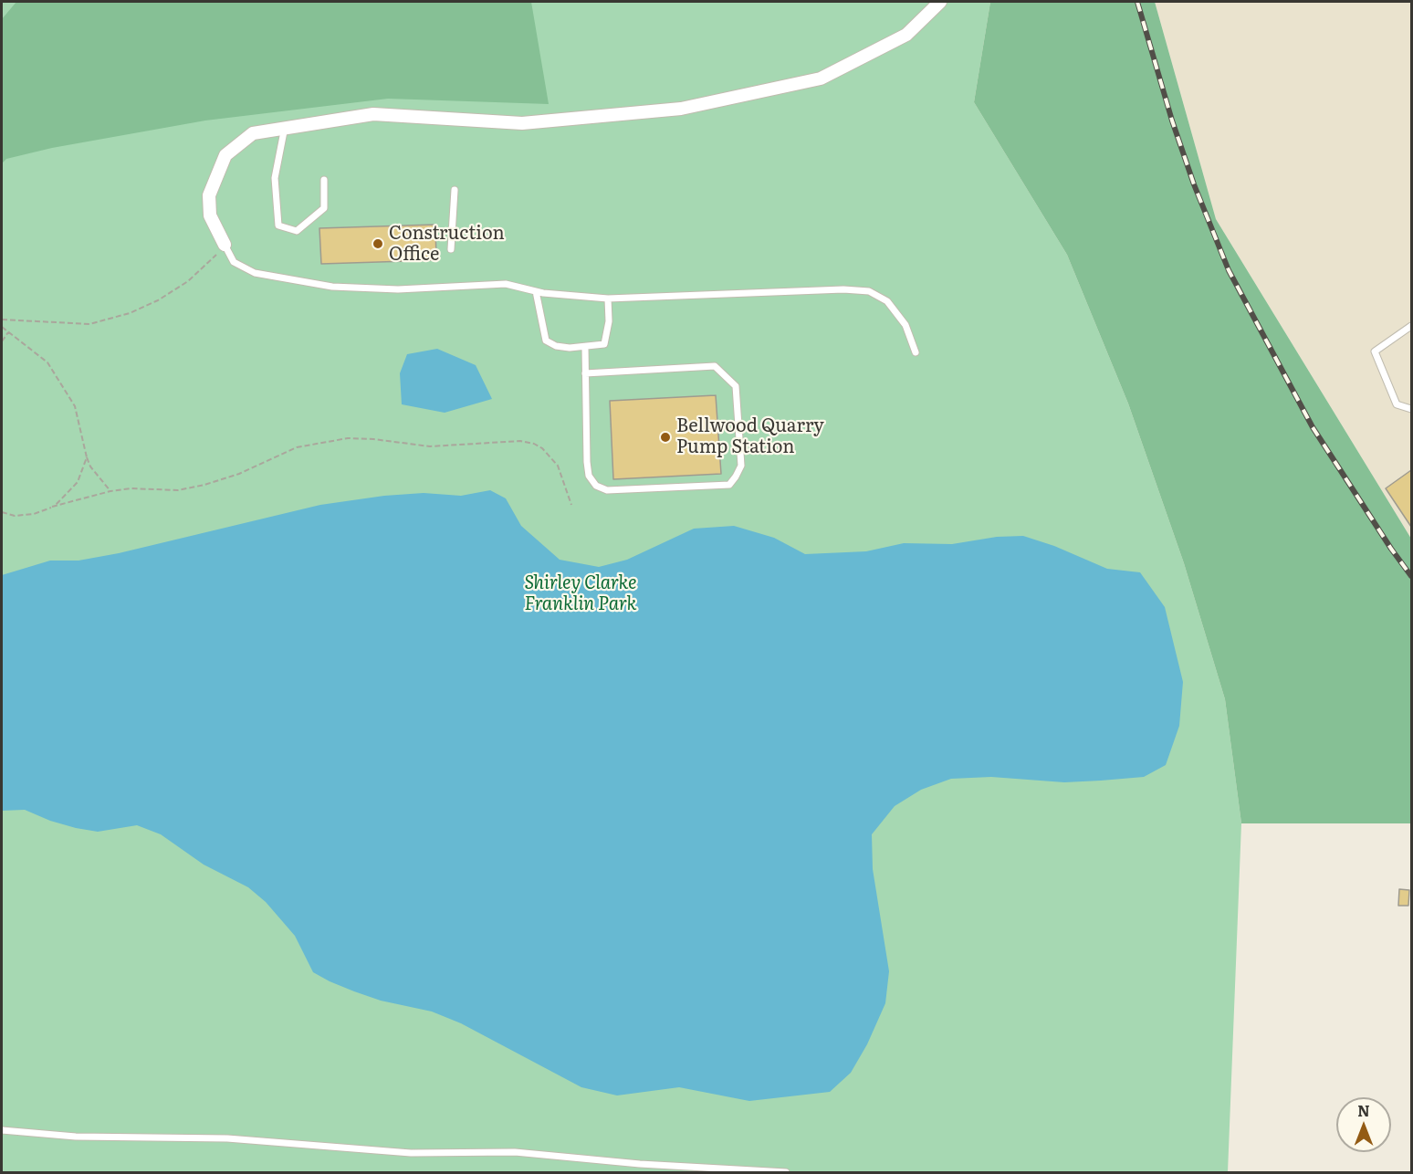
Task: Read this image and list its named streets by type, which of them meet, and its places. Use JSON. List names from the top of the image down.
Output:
{
  "parks": ["Shirley Clarke Franklin Park"],
  "places": ["Construction Office", "Bellwood Quarry Pump Station"],
  "north": "top"
}
